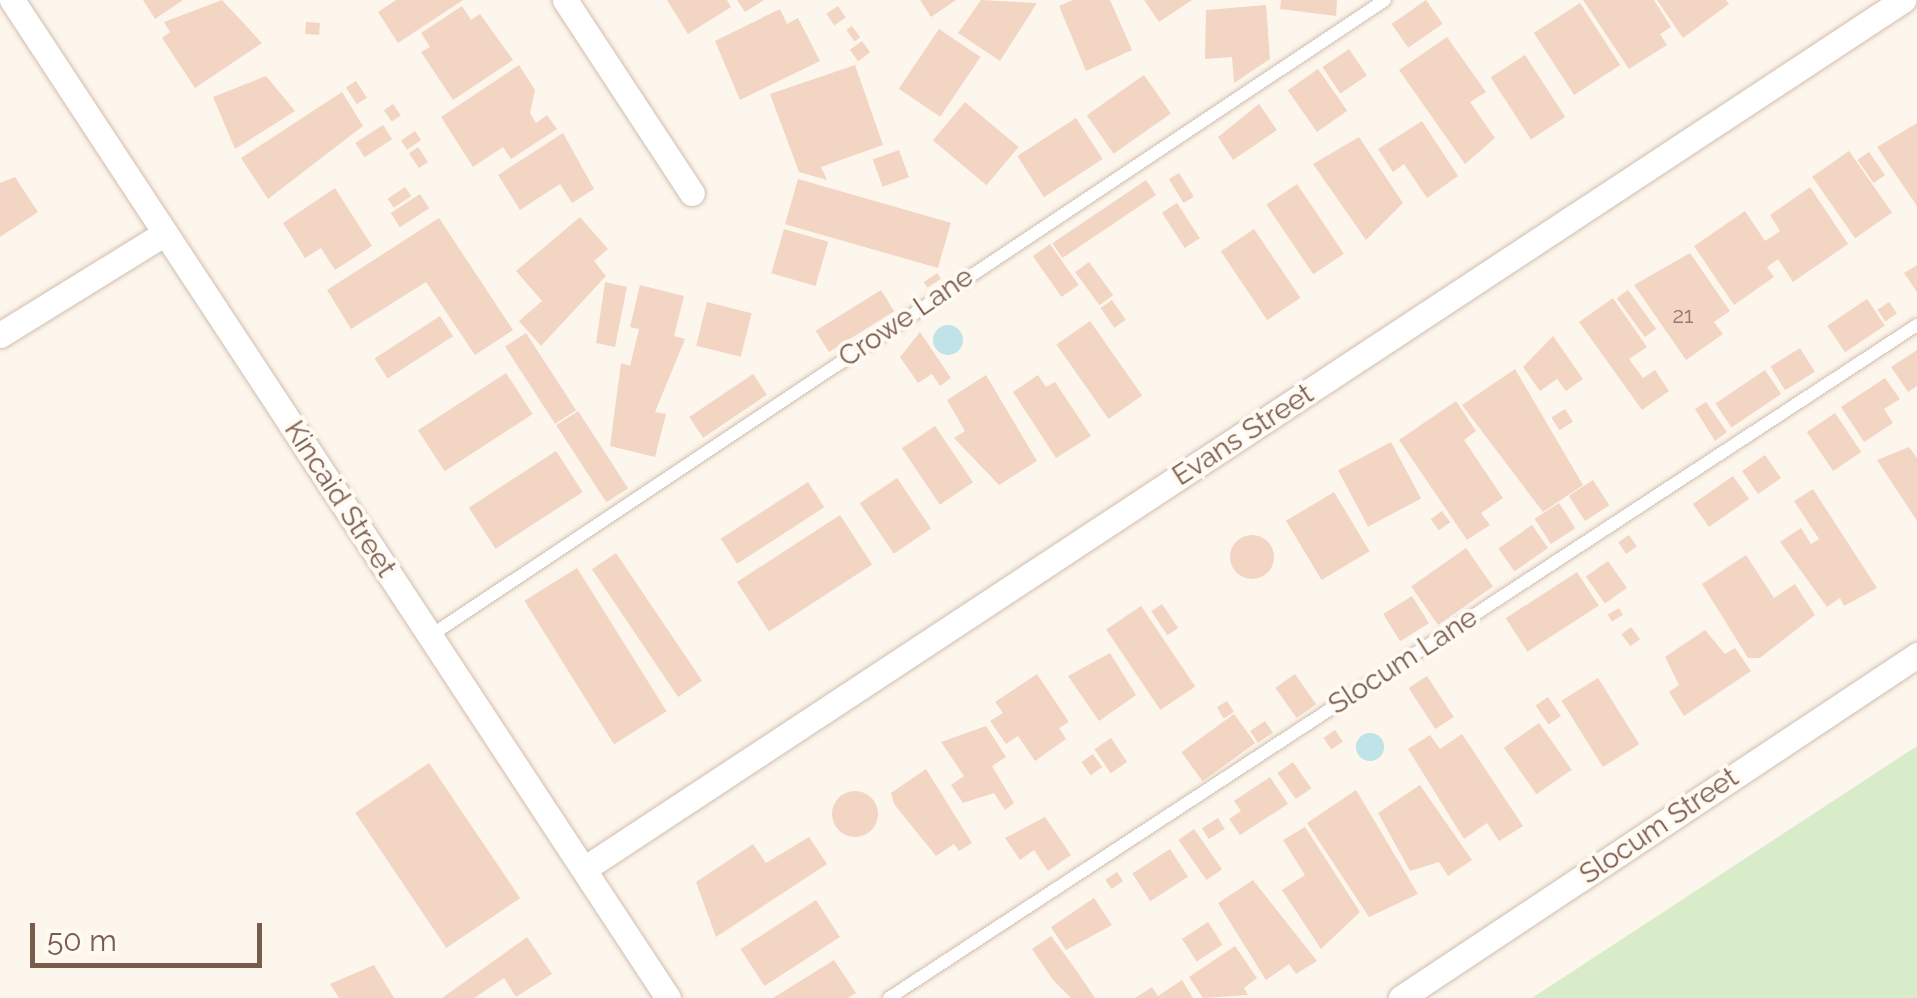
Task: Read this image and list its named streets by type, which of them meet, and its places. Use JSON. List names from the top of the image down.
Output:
{
  "streets": {
    "street": ["Evans Street", "Kincaid Street", "Slocum Street"],
    "lane": ["Crowe Lane", "Slocum Lane"]
  },
  "crossings": [
    ["Crowe Lane", "Kincaid Street"],
    ["Evans Street", "Kincaid Street"]
  ],
  "house_numbers": ["21"],
  "scale_bar": "50 m"
}
